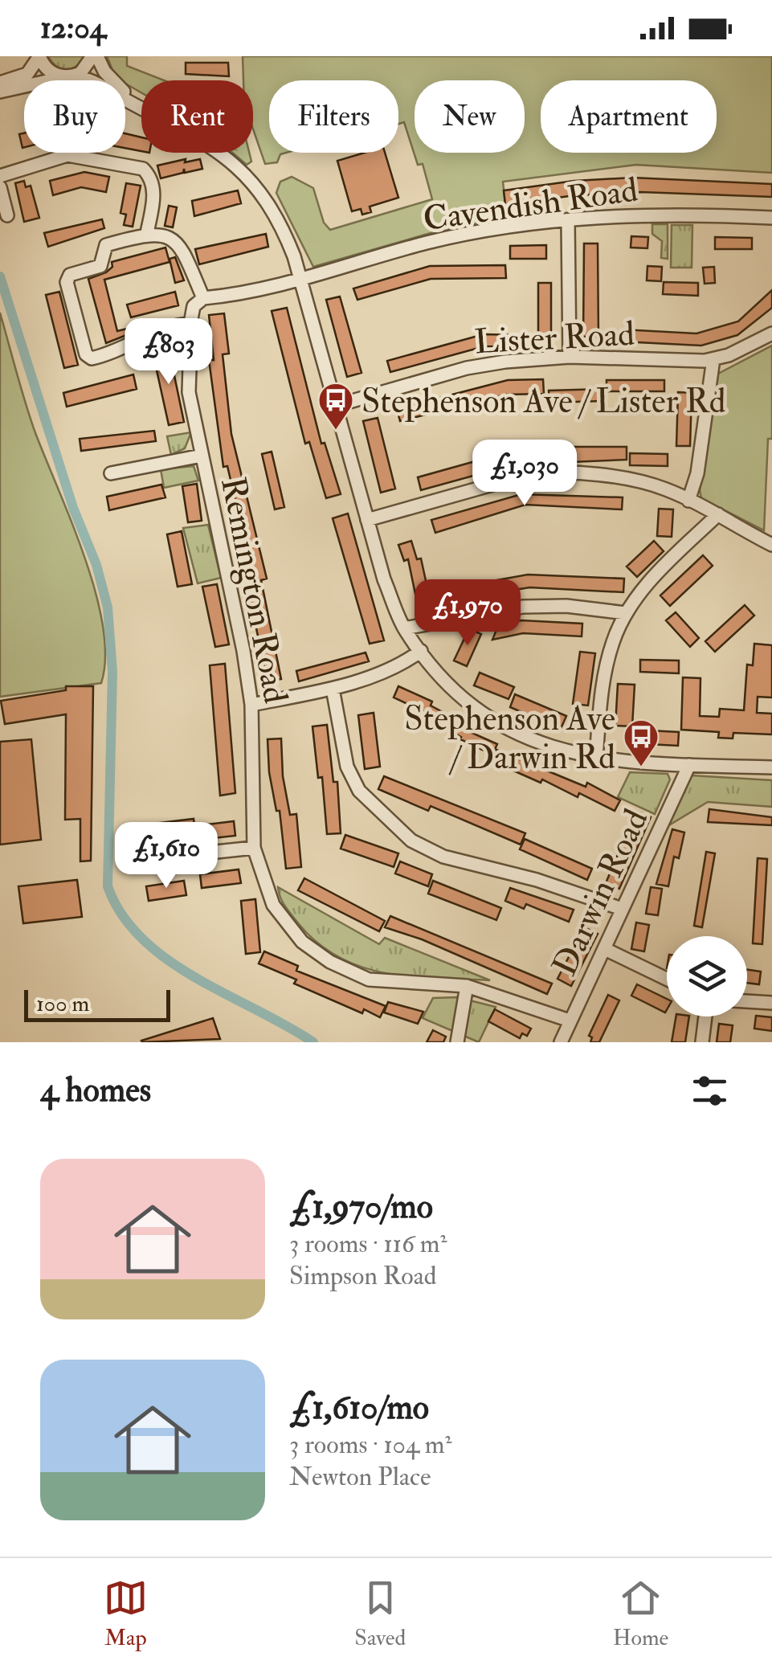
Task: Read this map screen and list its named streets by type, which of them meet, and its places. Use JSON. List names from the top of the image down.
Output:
{
  "streets": {
    "street": [
      "Cavendish Road",
      "Lister Road",
      "Remington Road",
      "Darwin Road"
    ]
  },
  "crossings": [
    ["Remington Road", "Darwin Road"]
  ],
  "places": {
    "bus stop": ["Stephenson Ave / Lister Rd", "Stephenson Ave / Darwin Rd"]
  },
  "scale_bar": "100 m",
  "page": {
    "status": "12:04",
    "chip": [
      "Buy",
      "Rent",
      "Filters",
      "New",
      "Apartment"
    ],
    "price": [
      "£803",
      "£1,030",
      "£1,970",
      "£1,610"
    ],
    "scale": "100 m",
    "heading": "4 homes",
    "list": [
      {
        "name": "£1,970/mo",
        "note": "3 rooms · 116 m² · Simpson Road"
      },
      {
        "name": "£1,610/mo",
        "note": "3 rooms · 104 m² · Newton Place"
      }
    ],
    "tabs": ["Map", "Saved", "Home"]
  }
}
